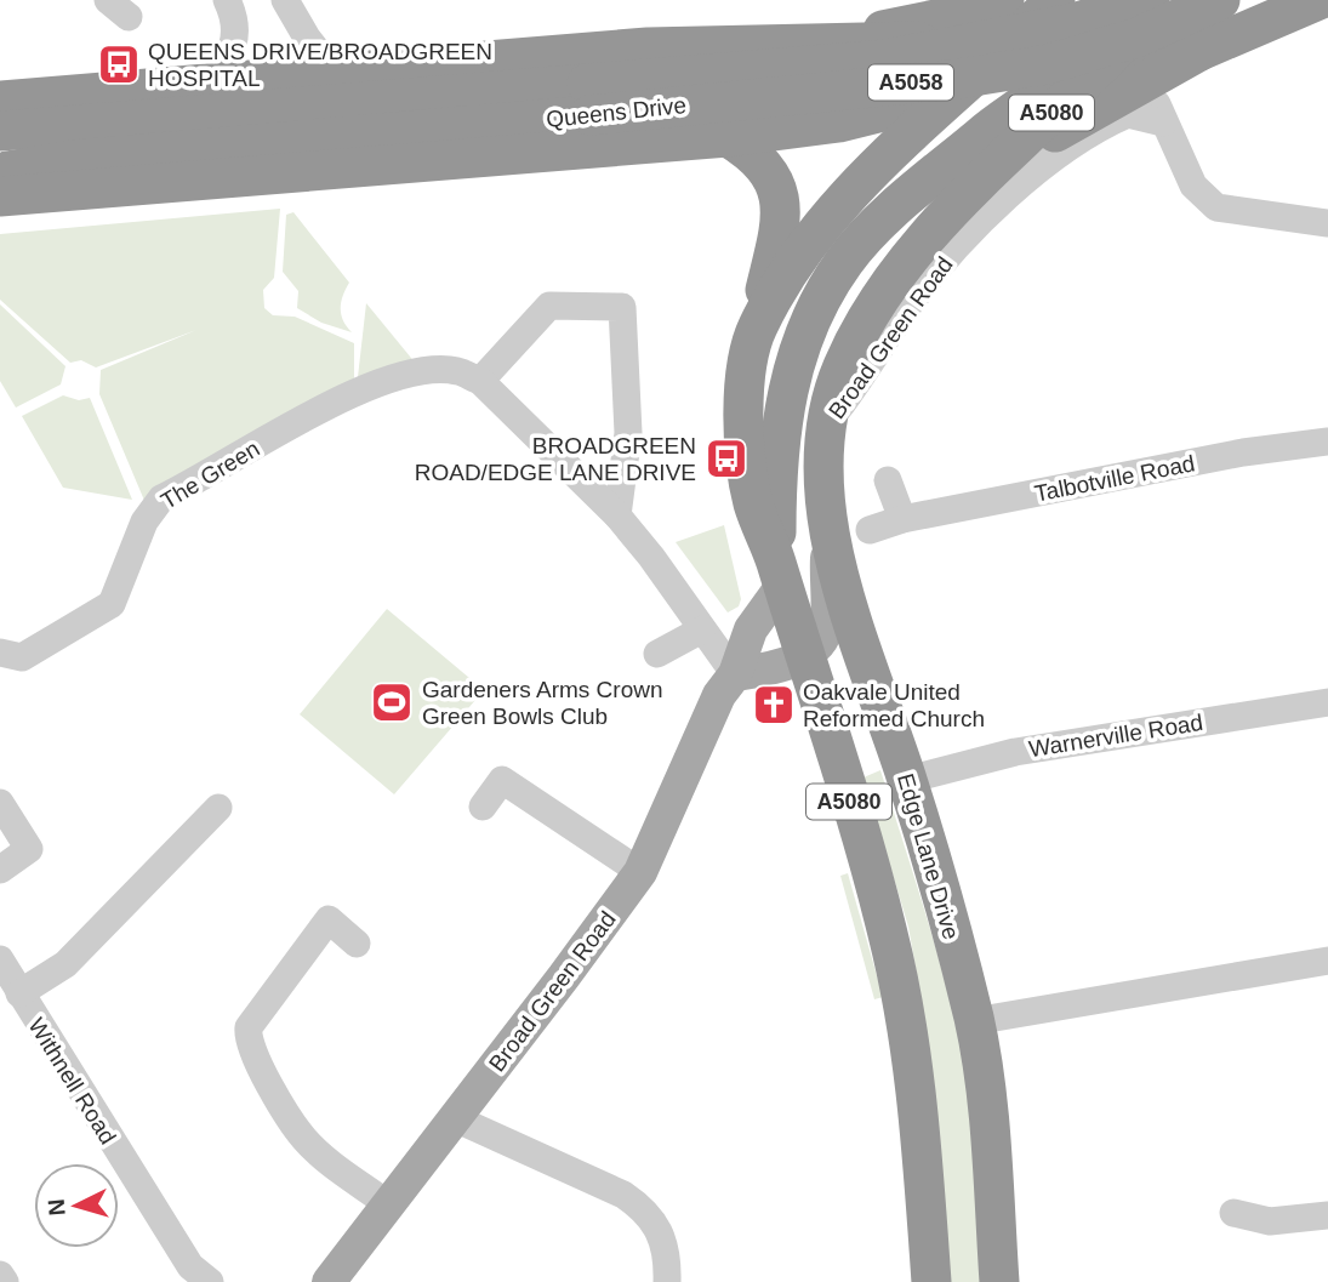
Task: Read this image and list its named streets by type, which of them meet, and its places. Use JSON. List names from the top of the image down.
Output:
{
  "streets": {
    "highway": [
      "A5058",
      "Queens Drive",
      "A5080",
      "Edge Lane Drive"
    ],
    "main road": ["Broad Green Road"],
    "street": [
      "The Green",
      "Talbotville Road",
      "Warnerville Road",
      "Withnell Road"
    ]
  },
  "crossings": [
    ["Queens Drive", "Edge Lane Drive"],
    ["A5080", "Edge Lane Drive"],
    ["Broad Green Road", "Edge Lane Drive"],
    ["Warnerville Road", "Edge Lane Drive"]
  ],
  "places": {
    "bus stop": ["QUEENS DRIVE/BROADGREEN HOSPITAL", "BROADGREEN ROAD/EDGE LANE DRIVE"],
    "sports": ["Gardeners Arms Crown Green Bowls Club"],
    "church": ["Oakvale United Reformed Church"]
  },
  "north": "left"
}
